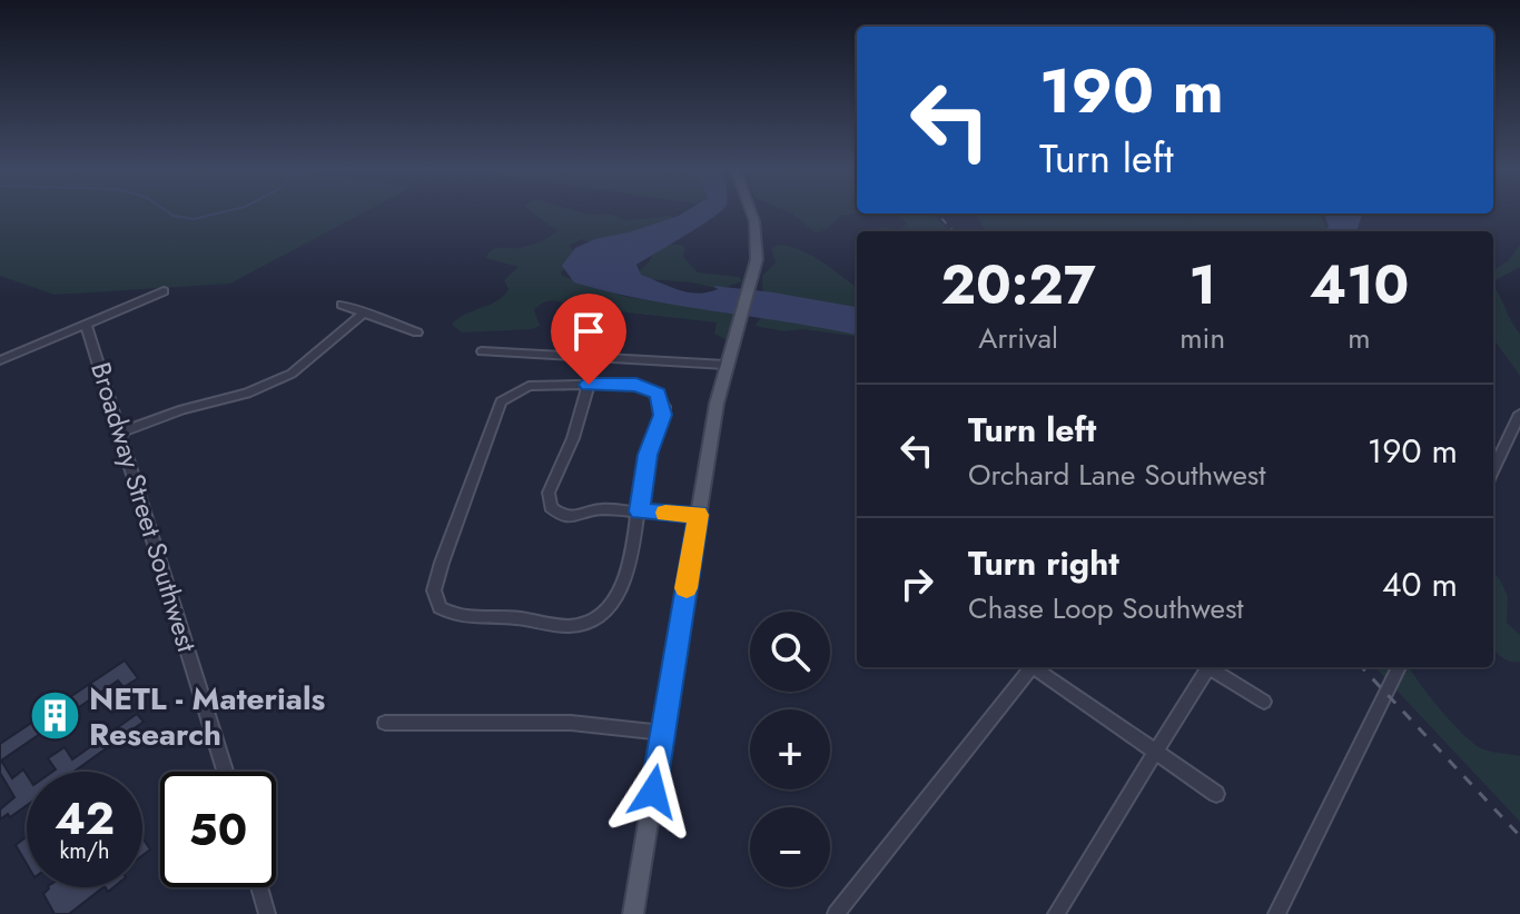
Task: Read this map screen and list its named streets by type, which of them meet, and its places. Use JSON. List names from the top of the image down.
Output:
{
  "streets": {
    "street": ["Broadway Street Southwest"]
  },
  "places": {
    "building": ["NETL - Materials Research"]
  },
  "page": {
    "turn": ["190 m", "Turn left"],
    "eta": [
      "20:27",
      "Arrival",
      "1",
      "min",
      "410",
      "m"
    ],
    "list": [
      {
        "name": "Turn left",
        "note": "Orchard Lane Southwest",
        "value": "190 m"
      },
      {
        "name": "Turn right",
        "note": "Chase Loop Southwest",
        "value": "40 m"
      }
    ],
    "map_buttons": ["+", "−"],
    "speed": "42 km/h",
    "limit": "50"
  }
}
